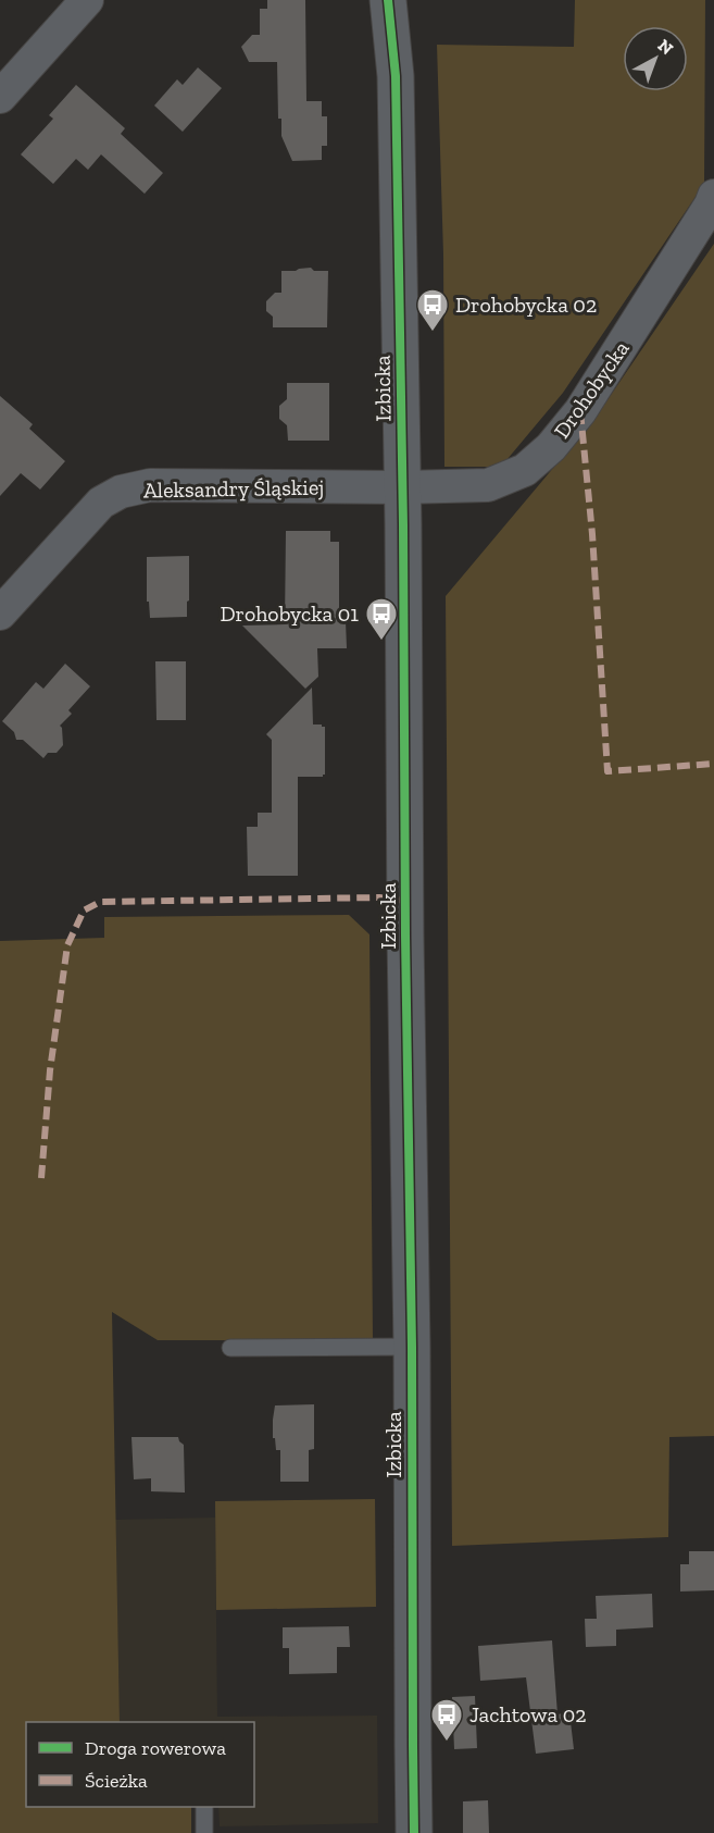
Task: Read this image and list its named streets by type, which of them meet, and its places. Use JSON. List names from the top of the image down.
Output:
{
  "streets": {
    "street": ["Izbicka", "Drohobycka", "Aleksandry Śląskiej"]
  },
  "crossings": [
    ["Izbicka", "Drohobycka"],
    ["Izbicka", "Aleksandry Śląskiej"],
    ["Drohobycka", "Aleksandry Śląskiej"]
  ],
  "places": {
    "bus stop": ["Drohobycka 02", "Drohobycka 01", "Jachtowa 02"]
  },
  "legend": ["Droga rowerowa", "Ścieżka"],
  "north": "top right"
}
